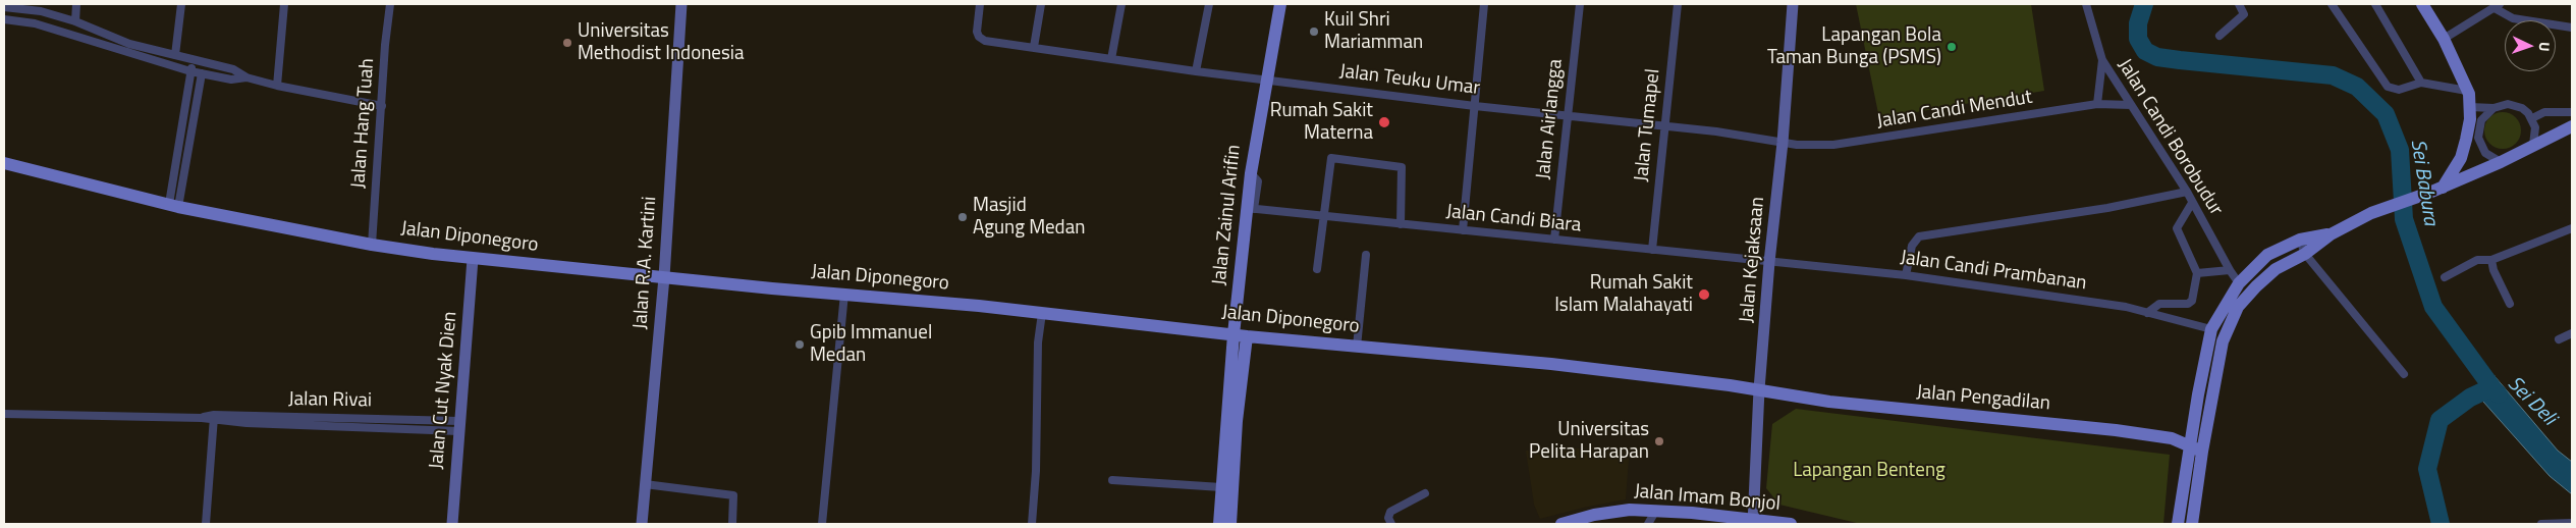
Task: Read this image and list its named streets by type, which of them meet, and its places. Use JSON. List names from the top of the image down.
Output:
{
  "streets": {
    "main road": [
      "Jalan Zainul Arifin",
      "Jalan Diponegoro",
      "Jalan Pengadilan",
      "Jalan Imam Bonjol"
    ],
    "street": [
      "Jalan Teuku Umar",
      "Jalan Candi Mendut",
      "Jalan Airlangga",
      "Jalan Hang Tuah",
      "Jalan Tumapel",
      "Jalan Candi Borobudur",
      "Jalan Candi Biara",
      "Jalan Kejaksaan",
      "Jalan R.A. Kartini",
      "Jalan Candi Prambanan",
      "Jalan Cut Nyak Dien",
      "Jalan Rivai"
    ]
  },
  "crossings": [
    ["Jalan Teuku Umar", "Jalan Candi Mendut"],
    ["Jalan Teuku Umar", "Jalan Airlangga"],
    ["Jalan Teuku Umar", "Jalan Tumapel"],
    ["Jalan Teuku Umar", "Jalan Zainul Arifin"],
    ["Jalan Teuku Umar", "Jalan Kejaksaan"],
    ["Jalan Candi Mendut", "Jalan Candi Borobudur"],
    ["Jalan Candi Mendut", "Jalan Kejaksaan"],
    ["Jalan Airlangga", "Jalan Candi Biara"],
    ["Jalan Hang Tuah", "Jalan Diponegoro"],
    ["Jalan Tumapel", "Jalan Candi Biara"],
    ["Jalan Zainul Arifin", "Jalan Candi Biara"],
    ["Jalan Zainul Arifin", "Jalan Diponegoro"],
    ["Jalan Candi Biara", "Jalan Kejaksaan"],
    ["Jalan Candi Biara", "Jalan Candi Prambanan"],
    ["Jalan Diponegoro", "Jalan Kejaksaan"],
    ["Jalan Diponegoro", "Jalan R.A. Kartini"],
    ["Jalan Diponegoro", "Jalan Cut Nyak Dien"],
    ["Jalan Diponegoro", "Jalan Pengadilan"],
    ["Jalan Kejaksaan", "Jalan Candi Prambanan"],
    ["Jalan Kejaksaan", "Jalan Pengadilan"],
    ["Jalan Kejaksaan", "Jalan Imam Bonjol"],
    ["Jalan Cut Nyak Dien", "Jalan Rivai"]
  ],
  "water": ["Sei Babura", "Sei Deli"],
  "parks": ["Lapangan Benteng"],
  "places": [
    "Kuil Shri Mariamman",
    "Universitas Methodist Indonesia",
    "Lapangan Bola Taman Bunga (PSMS)",
    "Rumah Sakit Materna",
    "Masjid Agung Medan",
    "Rumah Sakit Islam Malahayati",
    "Gpib Immanuel Medan",
    "Universitas Pelita Harapan"
  ],
  "north": "right"
}
